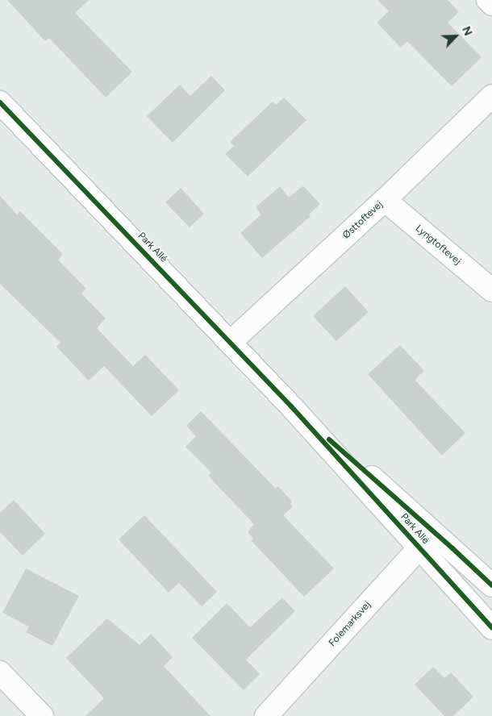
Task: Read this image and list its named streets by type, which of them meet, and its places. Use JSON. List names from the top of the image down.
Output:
{
  "streets": {
    "street": [
      "Østtoftevej",
      "Lyngtoftevej",
      "Park Allé",
      "Folemarksvej"
    ]
  },
  "crossings": [
    ["Østtoftevej", "Lyngtoftevej"],
    ["Østtoftevej", "Park Allé"],
    ["Park Allé", "Folemarksvej"]
  ],
  "north": "top right"
}
